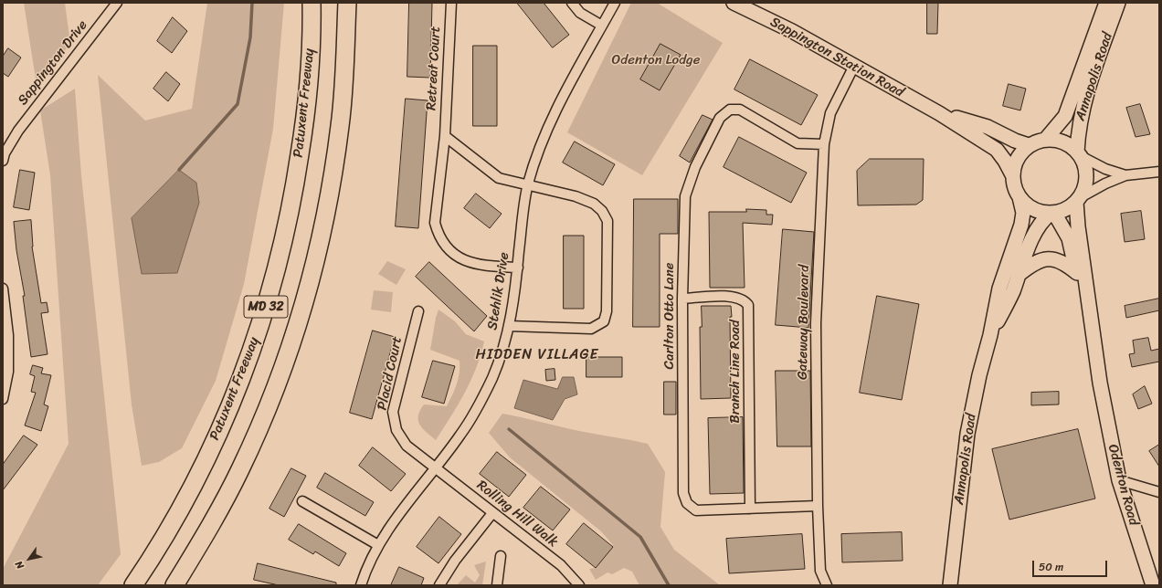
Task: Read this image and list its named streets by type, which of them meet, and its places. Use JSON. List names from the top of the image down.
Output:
{
  "streets": {
    "highway": ["Patuxent Freeway", "MD 32"],
    "main road": ["Sappington Station Road", "Annapolis Road", "Odenton Road"],
    "street": [
      "Sappington Drive",
      "Retreat Court",
      "Stehlik Drive",
      "Carlton Otto Lane",
      "Gateway Boulevard",
      "Branch Line Road",
      "Placid Court",
      "Rolling Hill Walk"
    ]
  },
  "crossings": [
    ["Sappington Station Road", "Annapolis Road"],
    ["Sappington Station Road", "Gateway Boulevard"],
    ["Sappington Station Road", "Odenton Road"],
    ["Retreat Court", "Stehlik Drive"],
    ["Annapolis Road", "Odenton Road"],
    ["Stehlik Drive", "Placid Court"],
    ["Stehlik Drive", "Rolling Hill Walk"],
    ["Carlton Otto Lane", "Gateway Boulevard"],
    ["Carlton Otto Lane", "Branch Line Road"],
    ["Placid Court", "Rolling Hill Walk"]
  ],
  "districts": ["HIDDEN VILLAGE"],
  "parks": ["Odenton Lodge"],
  "scale_bar": "50 m",
  "north": "bottom left"
}
